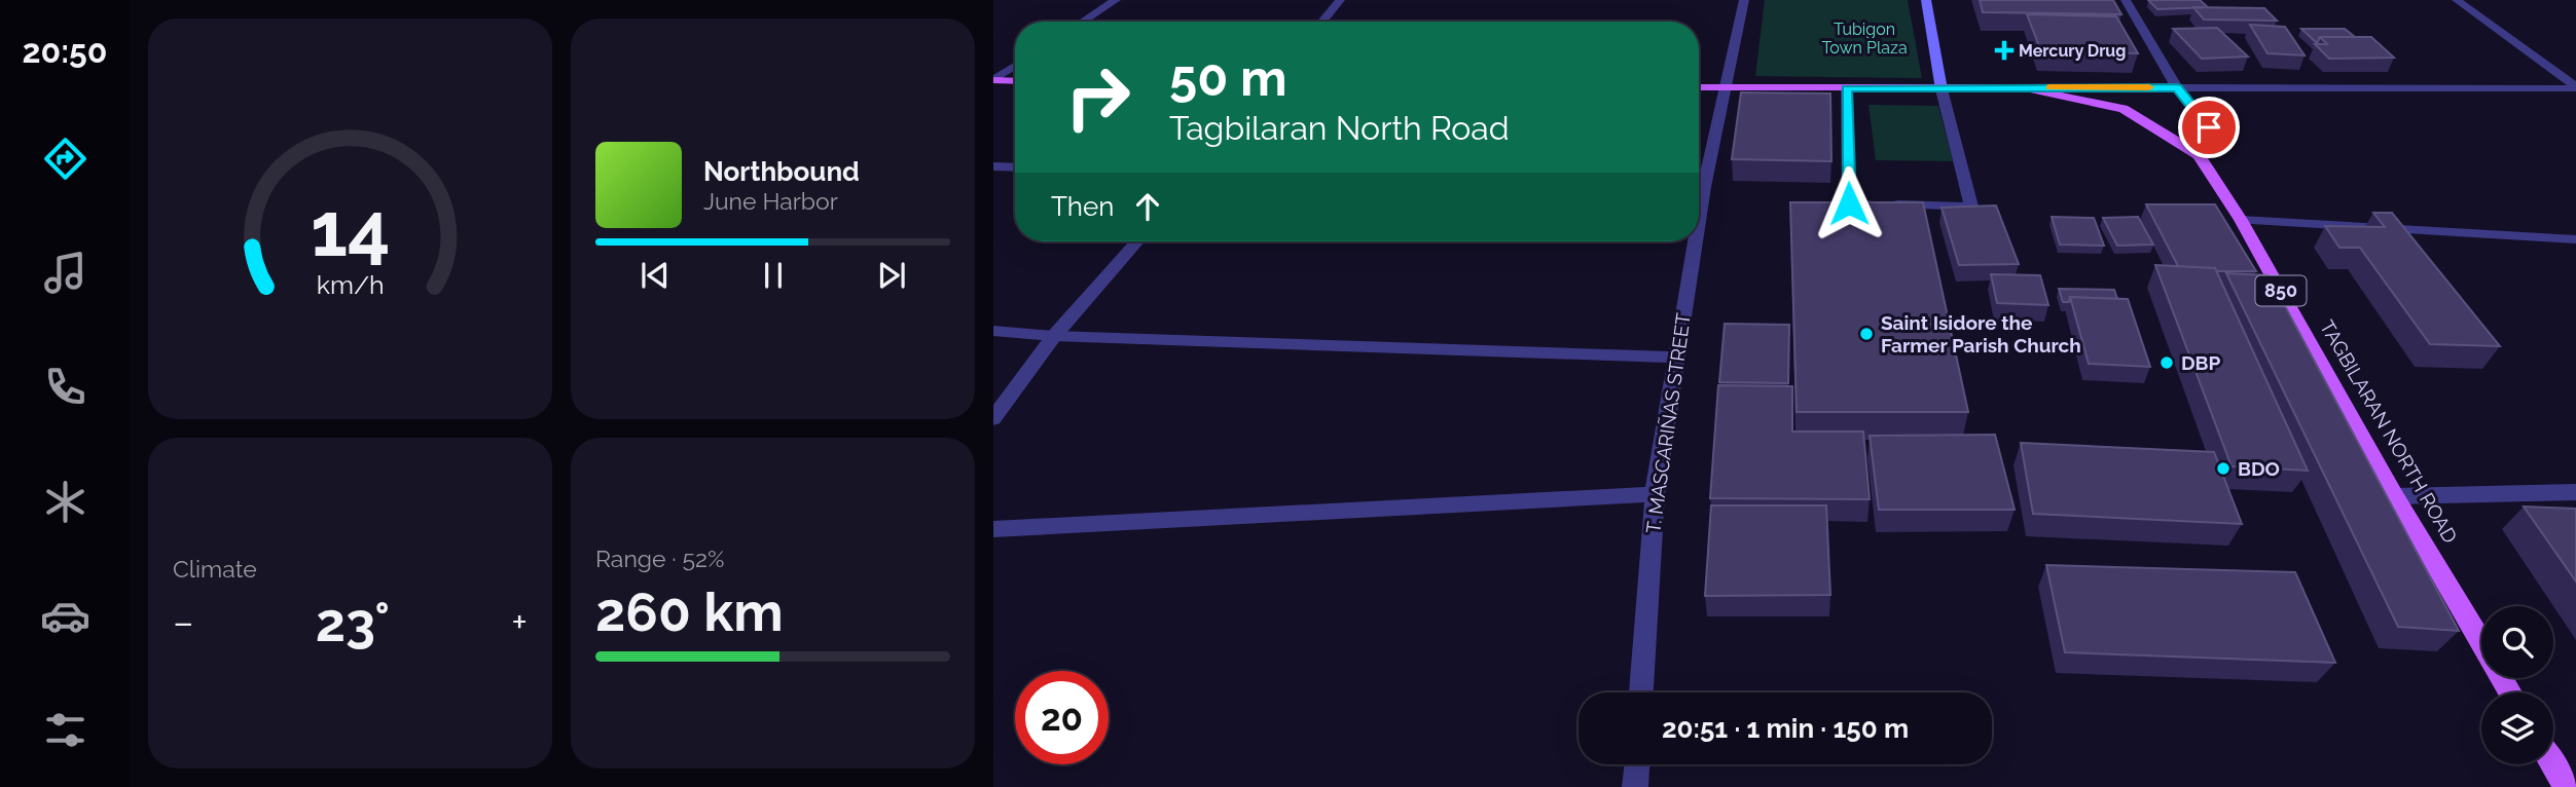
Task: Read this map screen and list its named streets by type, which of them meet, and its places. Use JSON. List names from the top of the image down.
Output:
{
  "streets": {
    "main road": ["850", "TAGBILARAN NORTH ROAD"],
    "street": ["T. MASCARIÑAS STREET"]
  },
  "crossings": [
    ["T. MASCARIÑAS STREET", "TAGBILARAN NORTH ROAD"]
  ],
  "parks": ["Tubigon Town Plaza"],
  "places": {
    "health": ["Mercury Drug"],
    "other": ["Saint Isidore the Farmer Parish Church", "DBP", "BDO"]
  },
  "page": {
    "tabs": "20:50",
    "turn": ["50 m", "Tagbilaran North Road"],
    "song": ["Northbound", "June Harbor"],
    "then": "Then",
    "tile": [
      "Climate",
      ["Range · 52%", "260 km"]
    ],
    "heat": ["−", "23°", "+"],
    "limit": "20",
    "trip": "20:51 · 1 min · 150 m",
    "gauge": ["14", "km/h"]
  }
}
